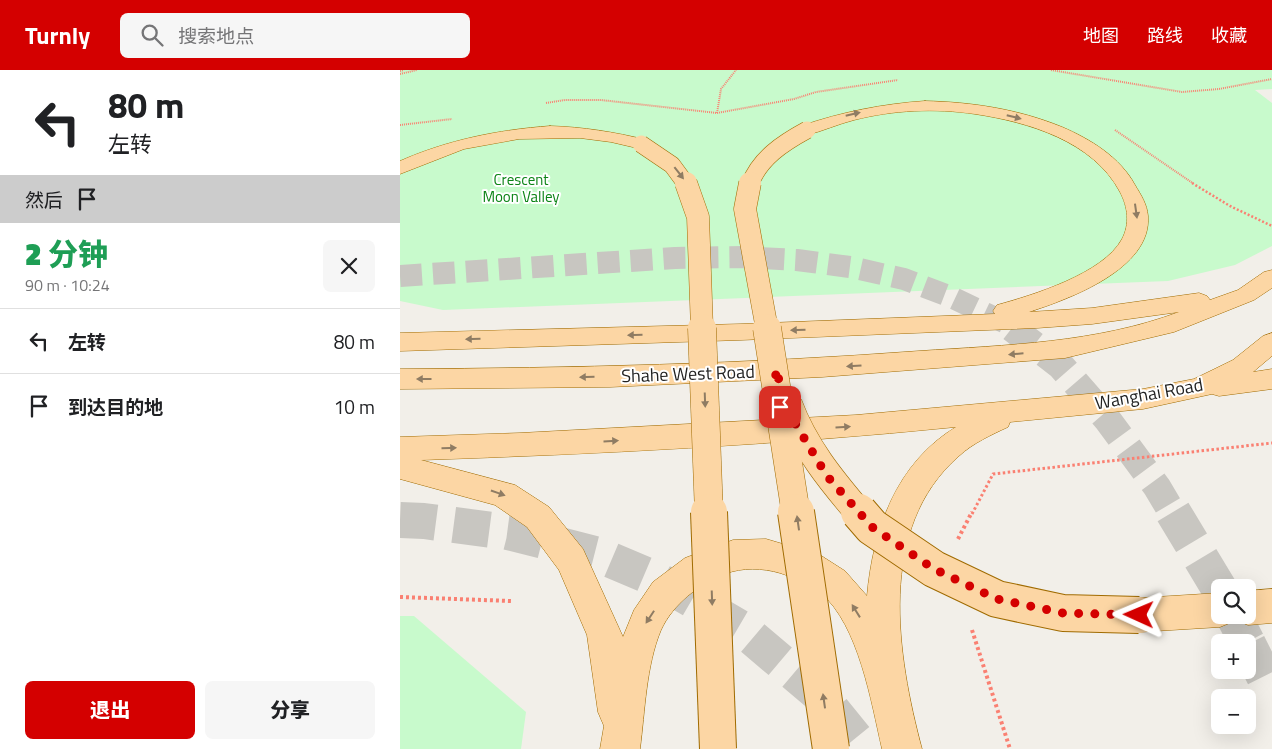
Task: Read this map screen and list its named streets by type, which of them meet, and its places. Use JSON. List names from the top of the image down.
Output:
{
  "streets": {
    "main road": ["Shahe West Road", "Wanghai Road"]
  },
  "parks": ["Crescent Moon Valley"],
  "page": {
    "header": "Turnly",
    "search": "搜索地点",
    "nav": ["地图", "路线", "收藏"],
    "turn": ["80 m", "左转"],
    "then": "然后",
    "heading": ["2 分钟", "90 m · 10:24"],
    "list": [
      {
        "name": "左转",
        "value": "80 m"
      },
      {
        "name": "到达目的地",
        "value": "10 m"
      }
    ],
    "map_buttons": ["+", "−"],
    "buttons": ["退出", "分享"]
  }
}
